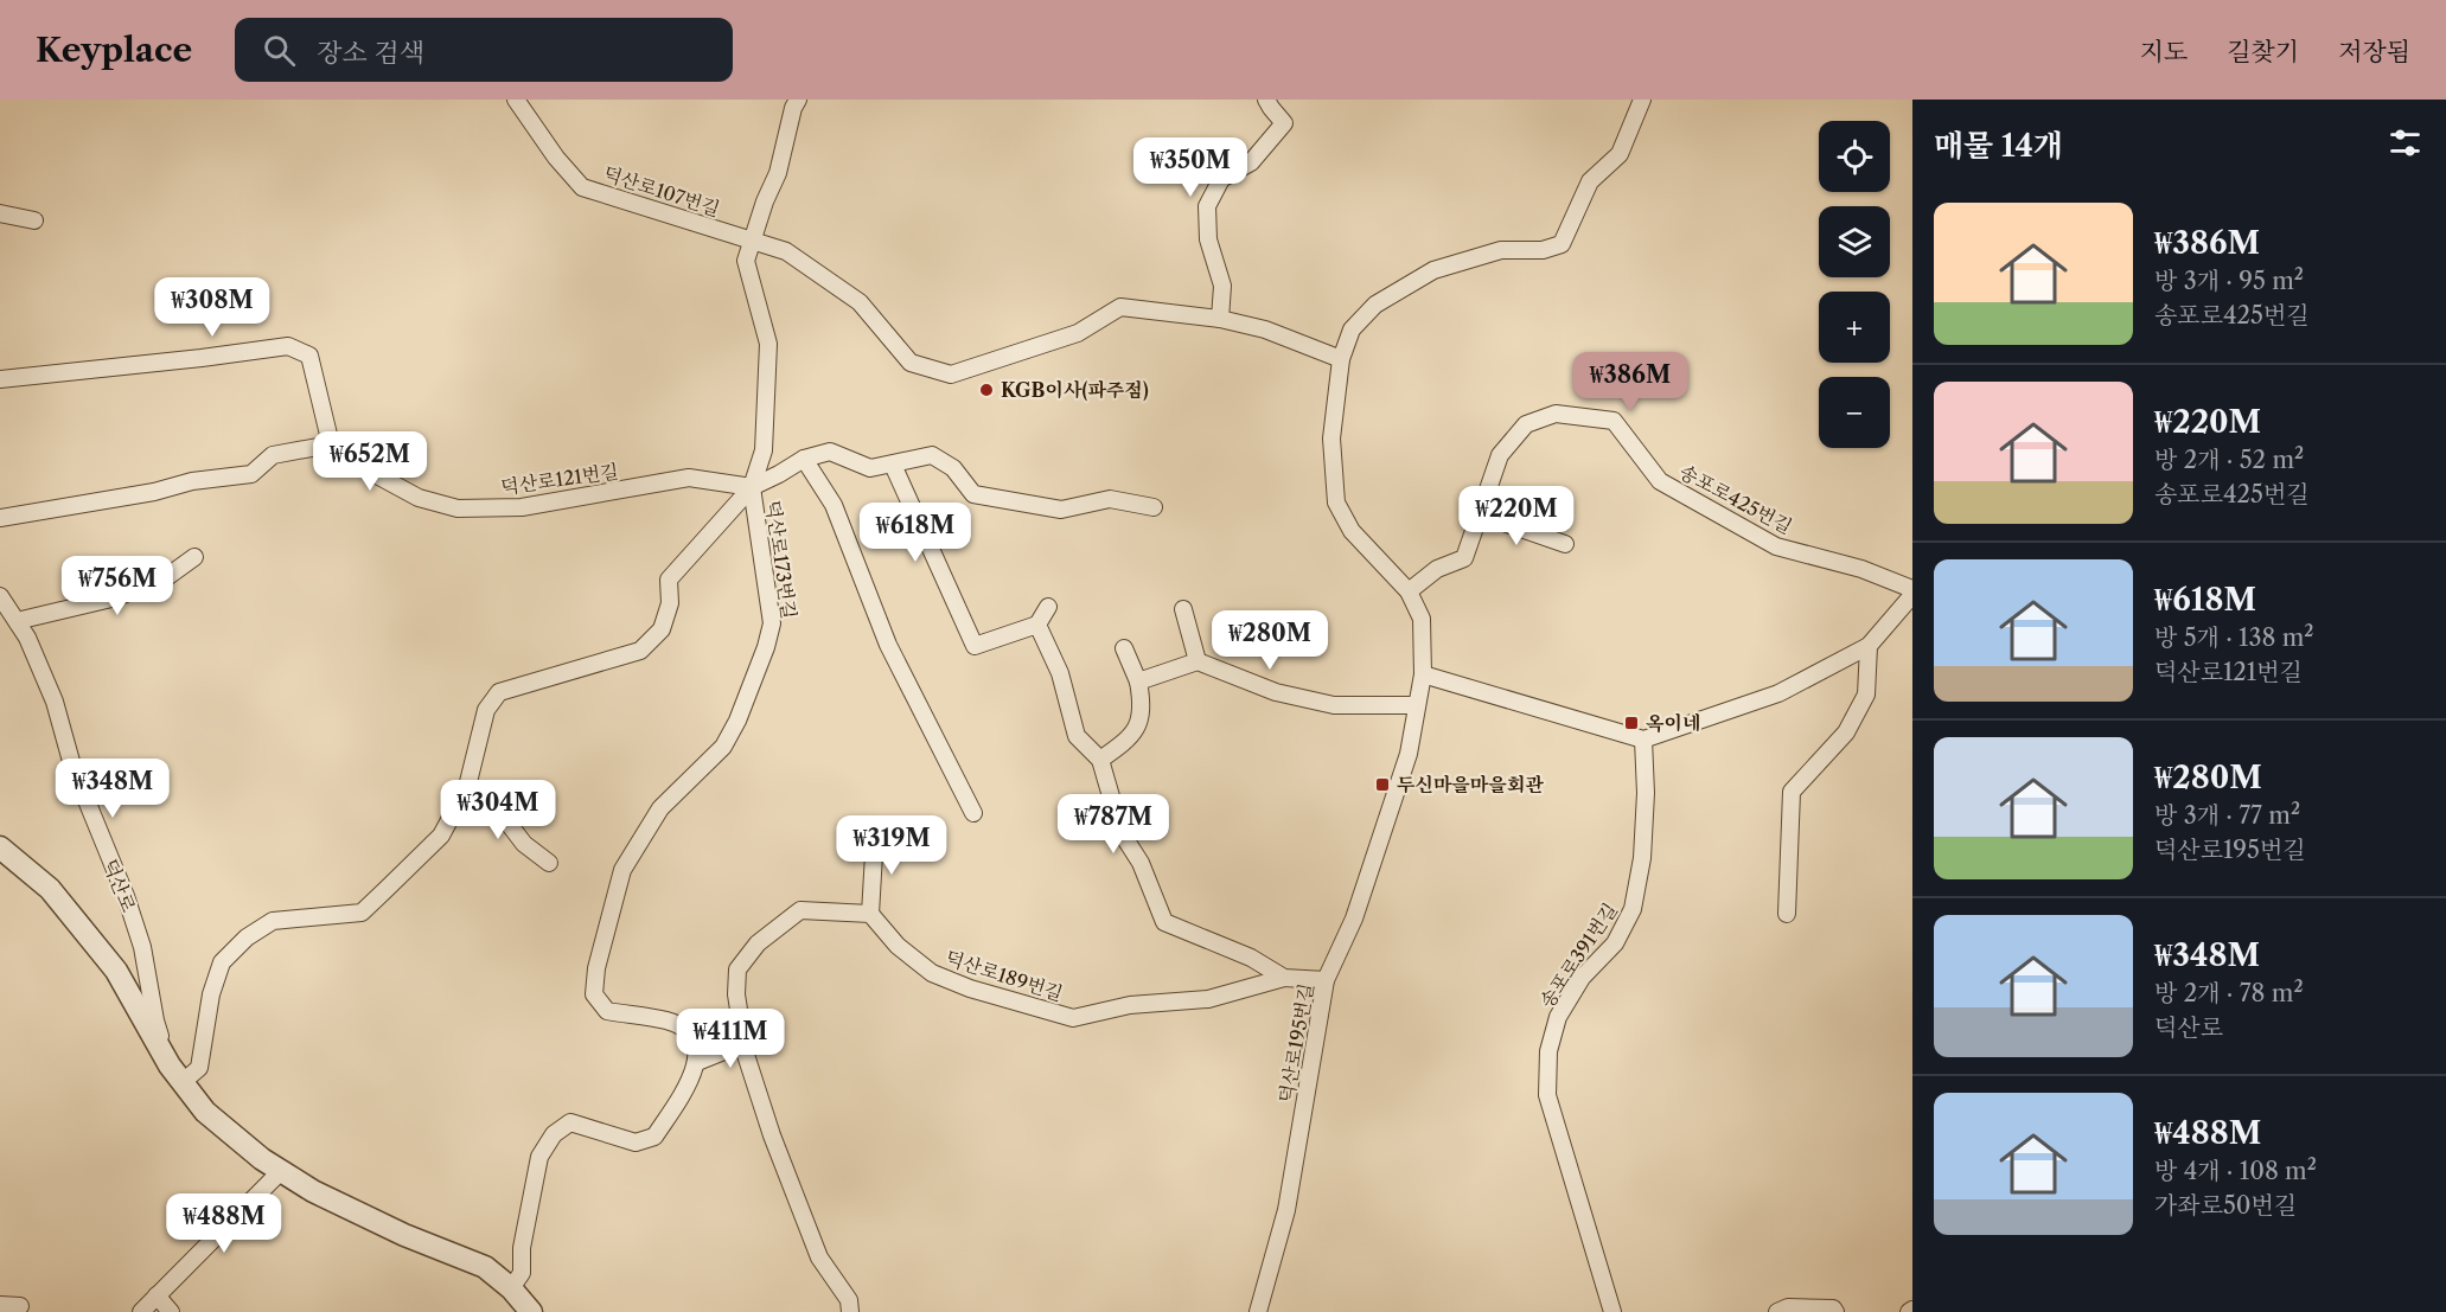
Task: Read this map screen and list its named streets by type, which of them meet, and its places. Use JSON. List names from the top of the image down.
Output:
{
  "streets": {
    "street": [
      "덕산로107번길",
      "덕산로121번길",
      "송포로425번길",
      "덕산로173번길",
      "덕산로",
      "송포로391번길",
      "덕산로189번길",
      "덕산로195번길"
    ]
  },
  "crossings": [
    ["덕산로121번길", "덕산로173번길"],
    ["송포로425번길", "덕산로195번길"],
    ["덕산로173번길", "덕산로"]
  ],
  "places": {
    "other": ["KGB이사(파주점)"],
    "transit": ["옥이네", "두신마을마을회관"]
  },
  "page": {
    "header": "Keyplace",
    "search": "장소 검색",
    "nav": ["지도", "길찾기", "저장됨"],
    "heading": "매물 14개",
    "map_buttons": ["+", "−"],
    "price": [
      "₩350M",
      "₩308M",
      "₩386M",
      "₩652M",
      "₩220M",
      "₩618M",
      "₩756M",
      "₩280M",
      "₩348M",
      "₩304M",
      "₩787M",
      "₩319M",
      "₩411M",
      "₩488M"
    ],
    "list": [
      {
        "name": "₩386M",
        "note": "방 3개 · 95 m² · 송포로425번길"
      },
      {
        "name": "₩220M",
        "note": "방 2개 · 52 m² · 송포로425번길"
      },
      {
        "name": "₩618M",
        "note": "방 5개 · 138 m² · 덕산로121번길"
      },
      {
        "name": "₩280M",
        "note": "방 3개 · 77 m² · 덕산로195번길"
      },
      {
        "name": "₩348M",
        "note": "방 2개 · 78 m² · 덕산로"
      },
      {
        "name": "₩488M",
        "note": "방 4개 · 108 m² · 가좌로50번길"
      }
    ]
  }
}
